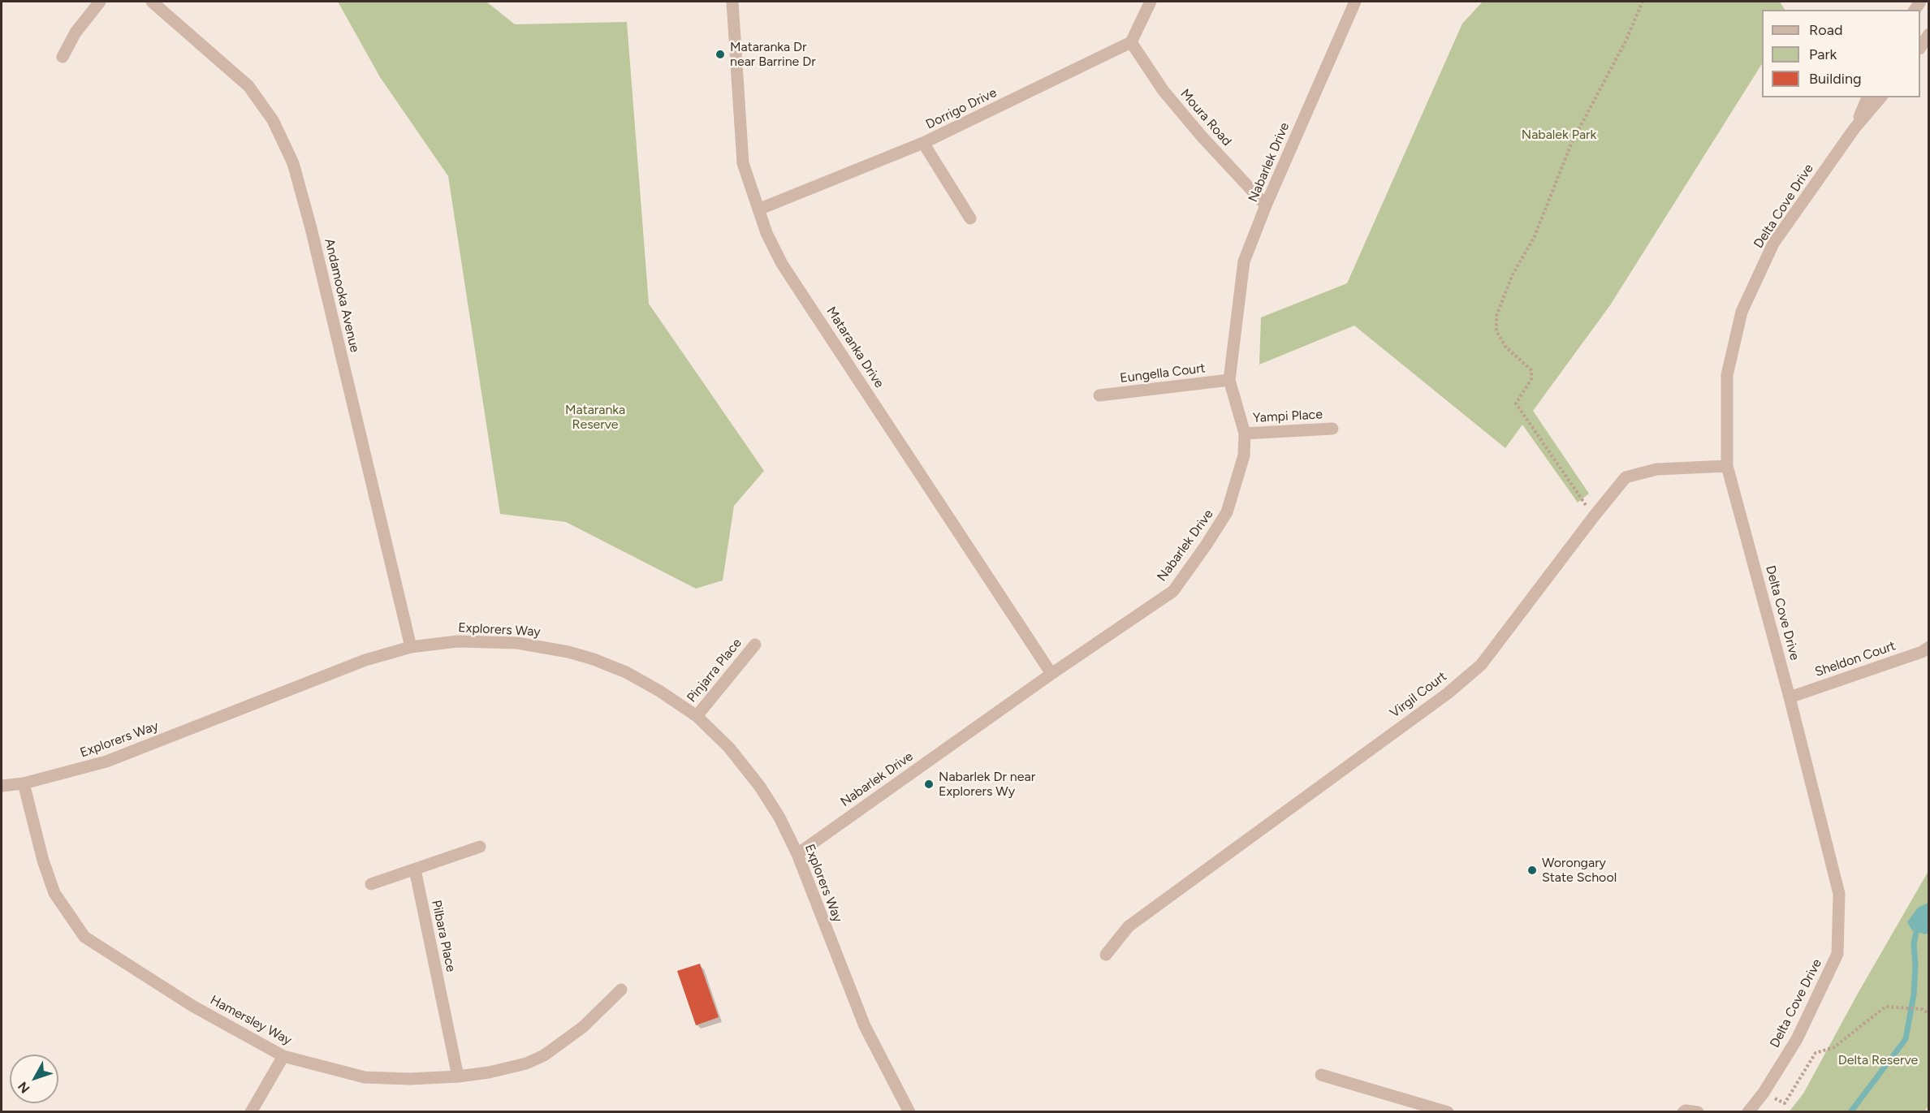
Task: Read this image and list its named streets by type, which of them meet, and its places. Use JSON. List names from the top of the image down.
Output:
{
  "streets": {
    "street": [
      "Dorrigo Drive",
      "Moura Road",
      "Nabarlek Drive",
      "Delta Cove Drive",
      "Andamooka Avenue",
      "Mataranka Drive",
      "Eungella Court",
      "Yampi Place",
      "Explorers Way",
      "Sheldon Court",
      "Pinjarra Place",
      "Virgil Court",
      "Pilbara Place",
      "Hamersley Way"
    ]
  },
  "crossings": [
    ["Dorrigo Drive", "Moura Road"],
    ["Dorrigo Drive", "Mataranka Drive"],
    ["Moura Road", "Nabarlek Drive"],
    ["Nabarlek Drive", "Mataranka Drive"],
    ["Nabarlek Drive", "Eungella Court"],
    ["Nabarlek Drive", "Yampi Place"],
    ["Nabarlek Drive", "Explorers Way"],
    ["Delta Cove Drive", "Sheldon Court"],
    ["Delta Cove Drive", "Virgil Court"],
    ["Andamooka Avenue", "Explorers Way"],
    ["Explorers Way", "Pinjarra Place"],
    ["Explorers Way", "Hamersley Way"],
    ["Pilbara Place", "Hamersley Way"]
  ],
  "parks": ["Nabalek Park", "Mataranka Reserve", "Delta Reserve"],
  "places": ["Mataranka Dr near Barrine Dr", "Nabarlek Dr near Explorers Wy", "Worongary State School"],
  "legend": ["Road", "Park", "Building"],
  "north": "bottom left"
}
